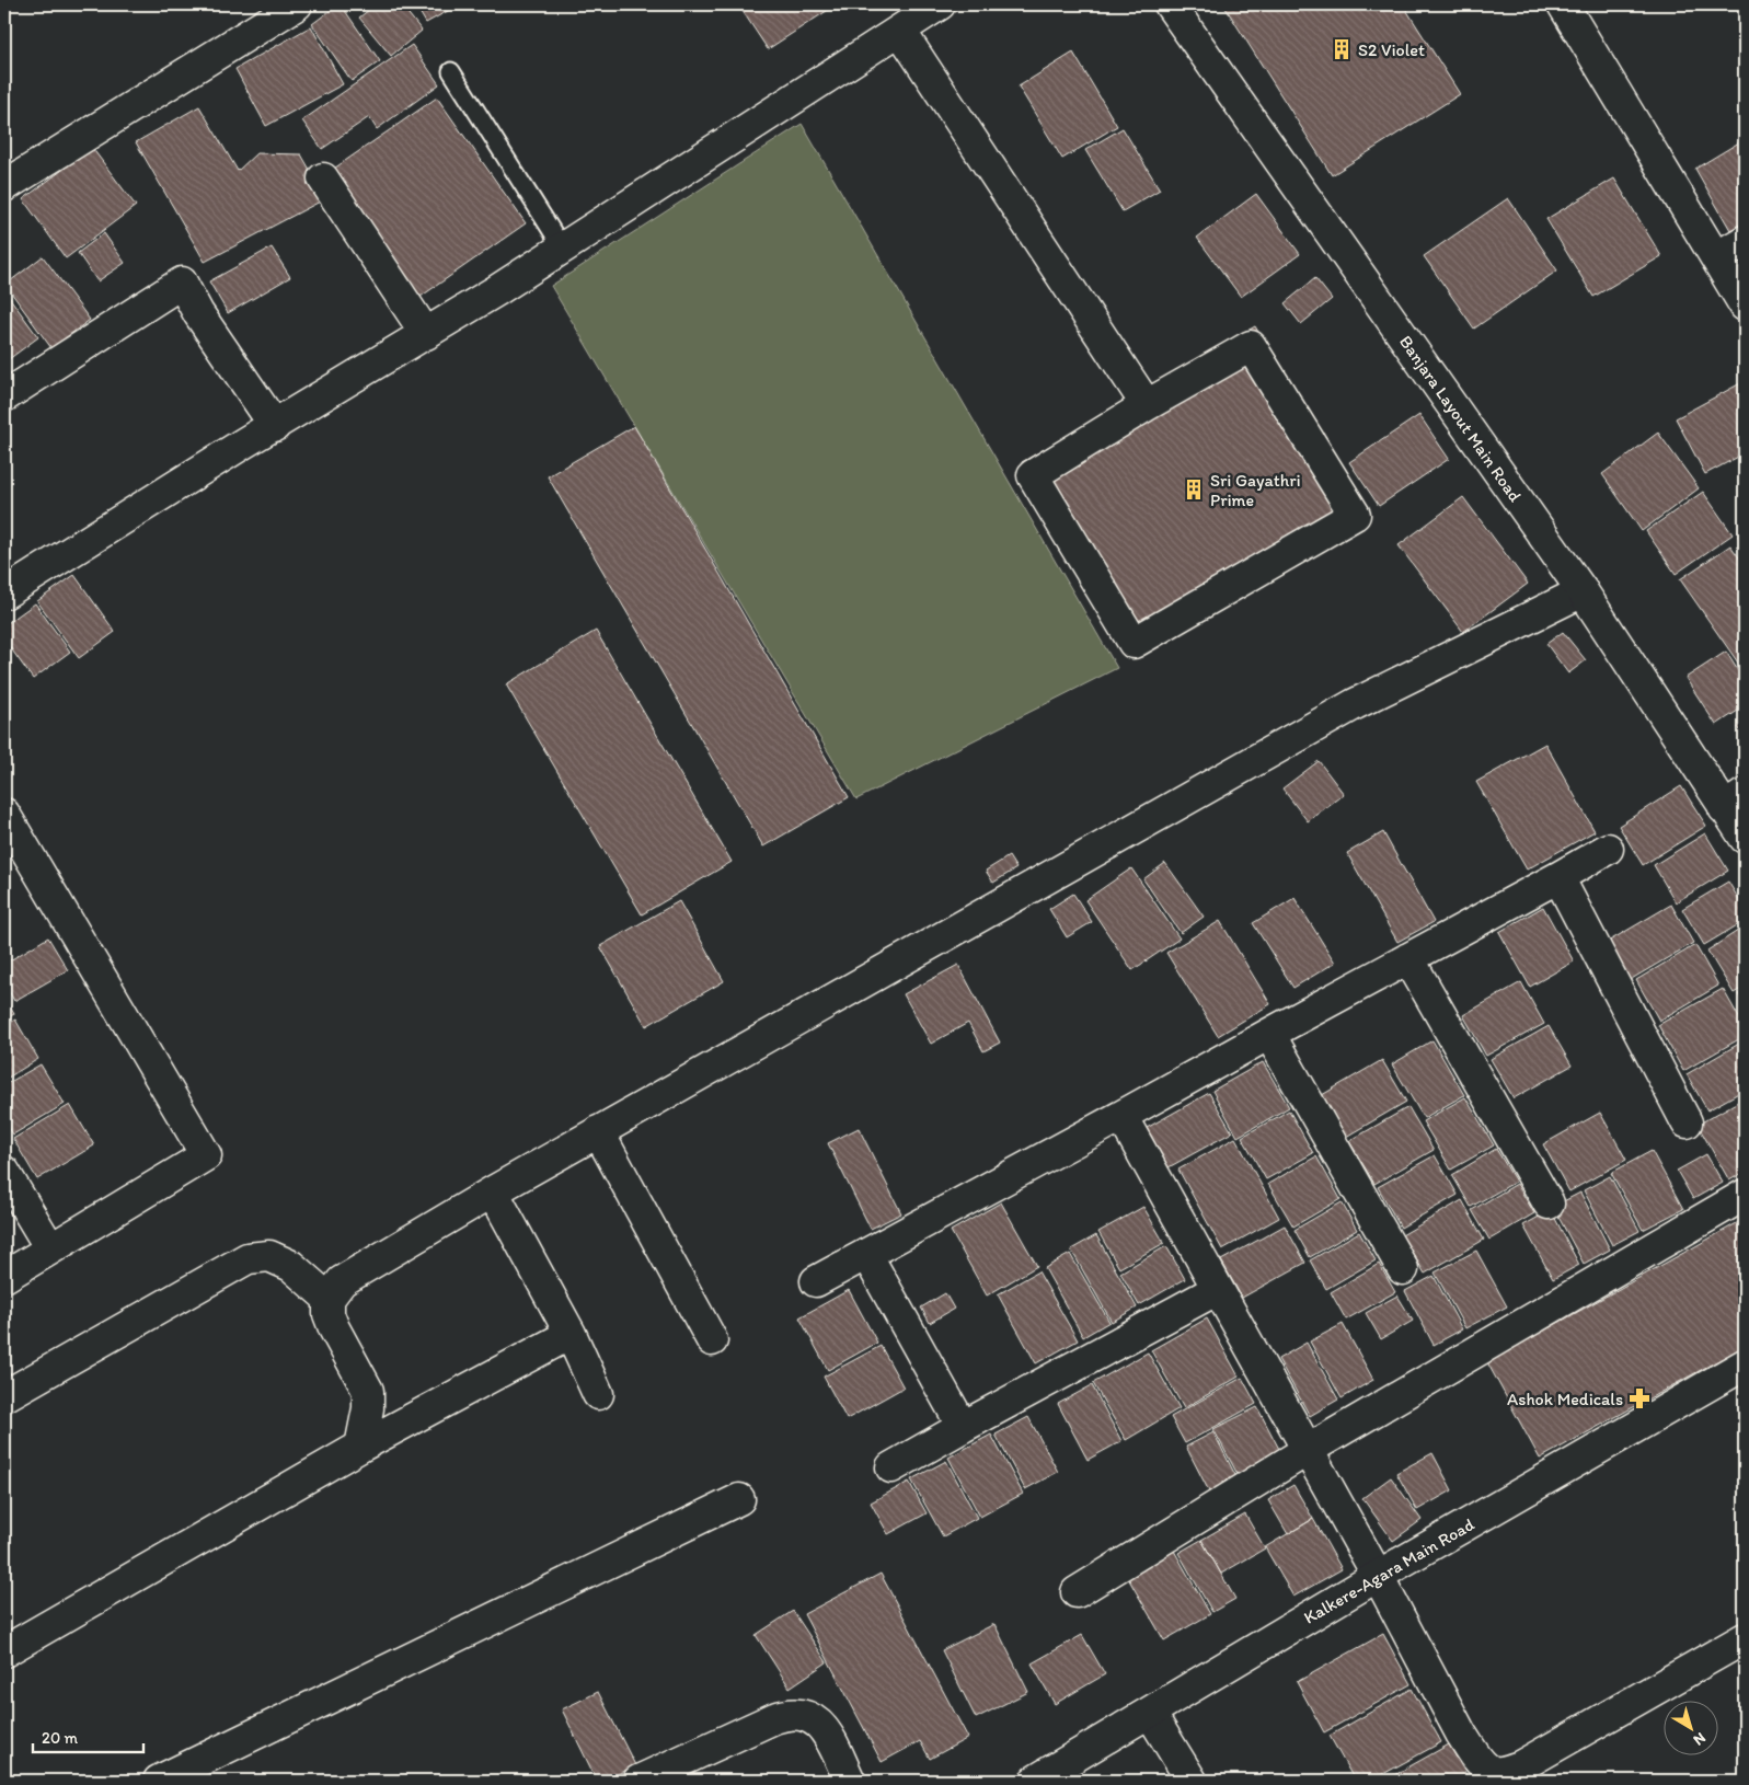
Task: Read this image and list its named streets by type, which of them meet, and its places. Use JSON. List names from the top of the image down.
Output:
{
  "streets": {
    "street": ["Banjara Layout Main Road", "Kalkere-Agara Main Road"]
  },
  "places": {
    "building": ["S2 Violet", "Sri Gayathri Prime"],
    "pharmacy": ["Ashok Medicals"]
  },
  "scale_bar": "20 m",
  "north": "bottom right"
}
